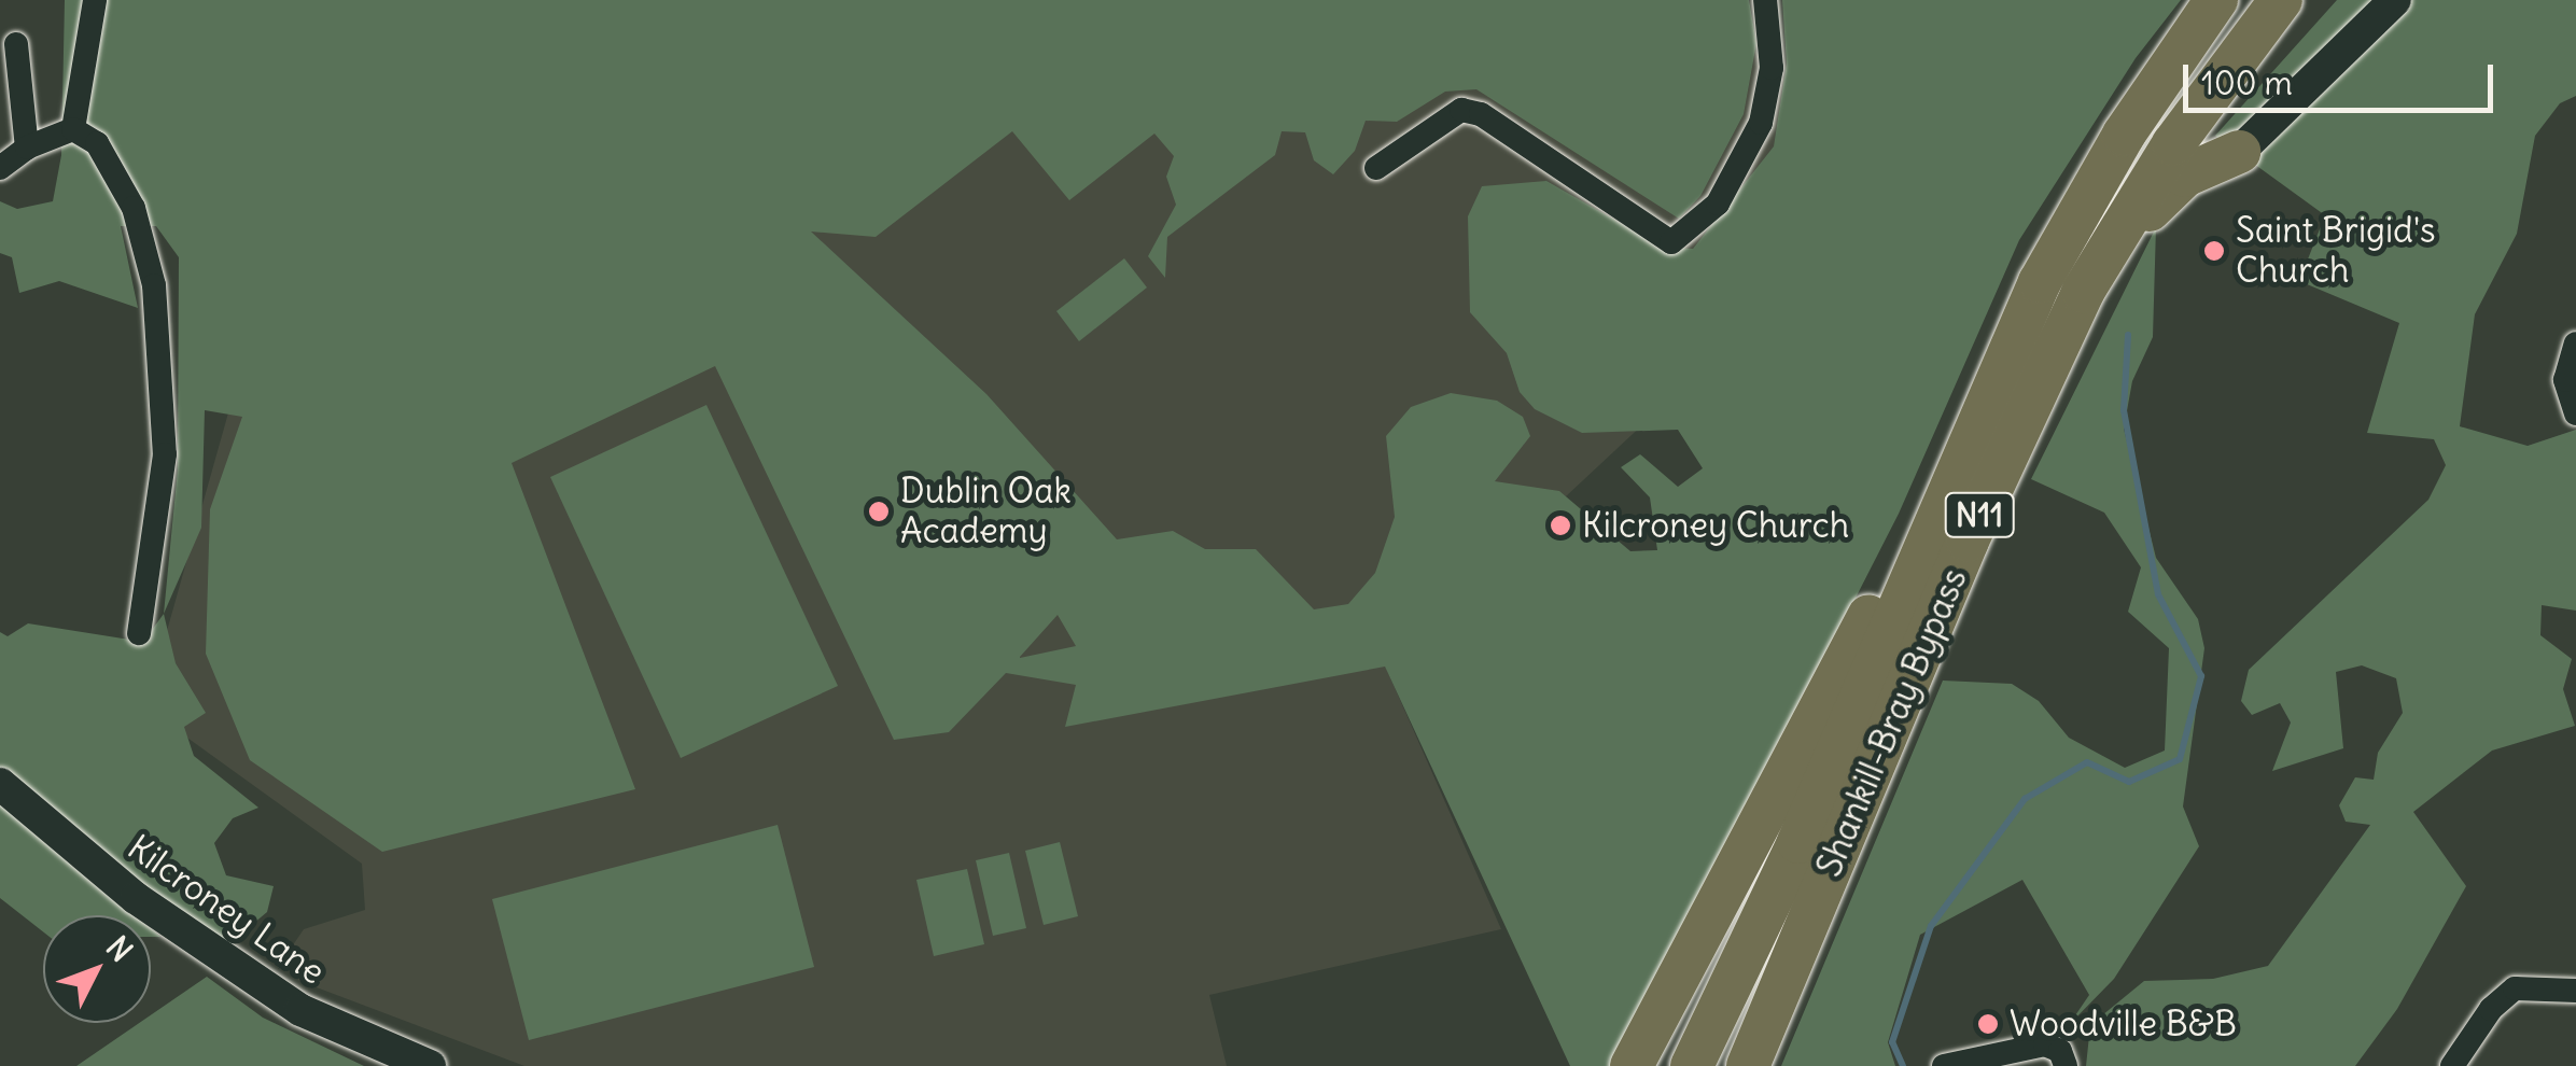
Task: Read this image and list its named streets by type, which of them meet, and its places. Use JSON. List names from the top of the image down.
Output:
{
  "streets": {
    "highway": ["N11", "Shankill-Bray Bypass"],
    "street": ["Kilcroney Lane"]
  },
  "crossings": [
    ["N11", "Shankill-Bray Bypass"]
  ],
  "places": [
    "Saint Brigid's Church",
    "Dublin Oak Academy",
    "Kilcroney Church",
    "Woodville B&B"
  ],
  "scale_bar": "100 m",
  "north": "top right"
}
